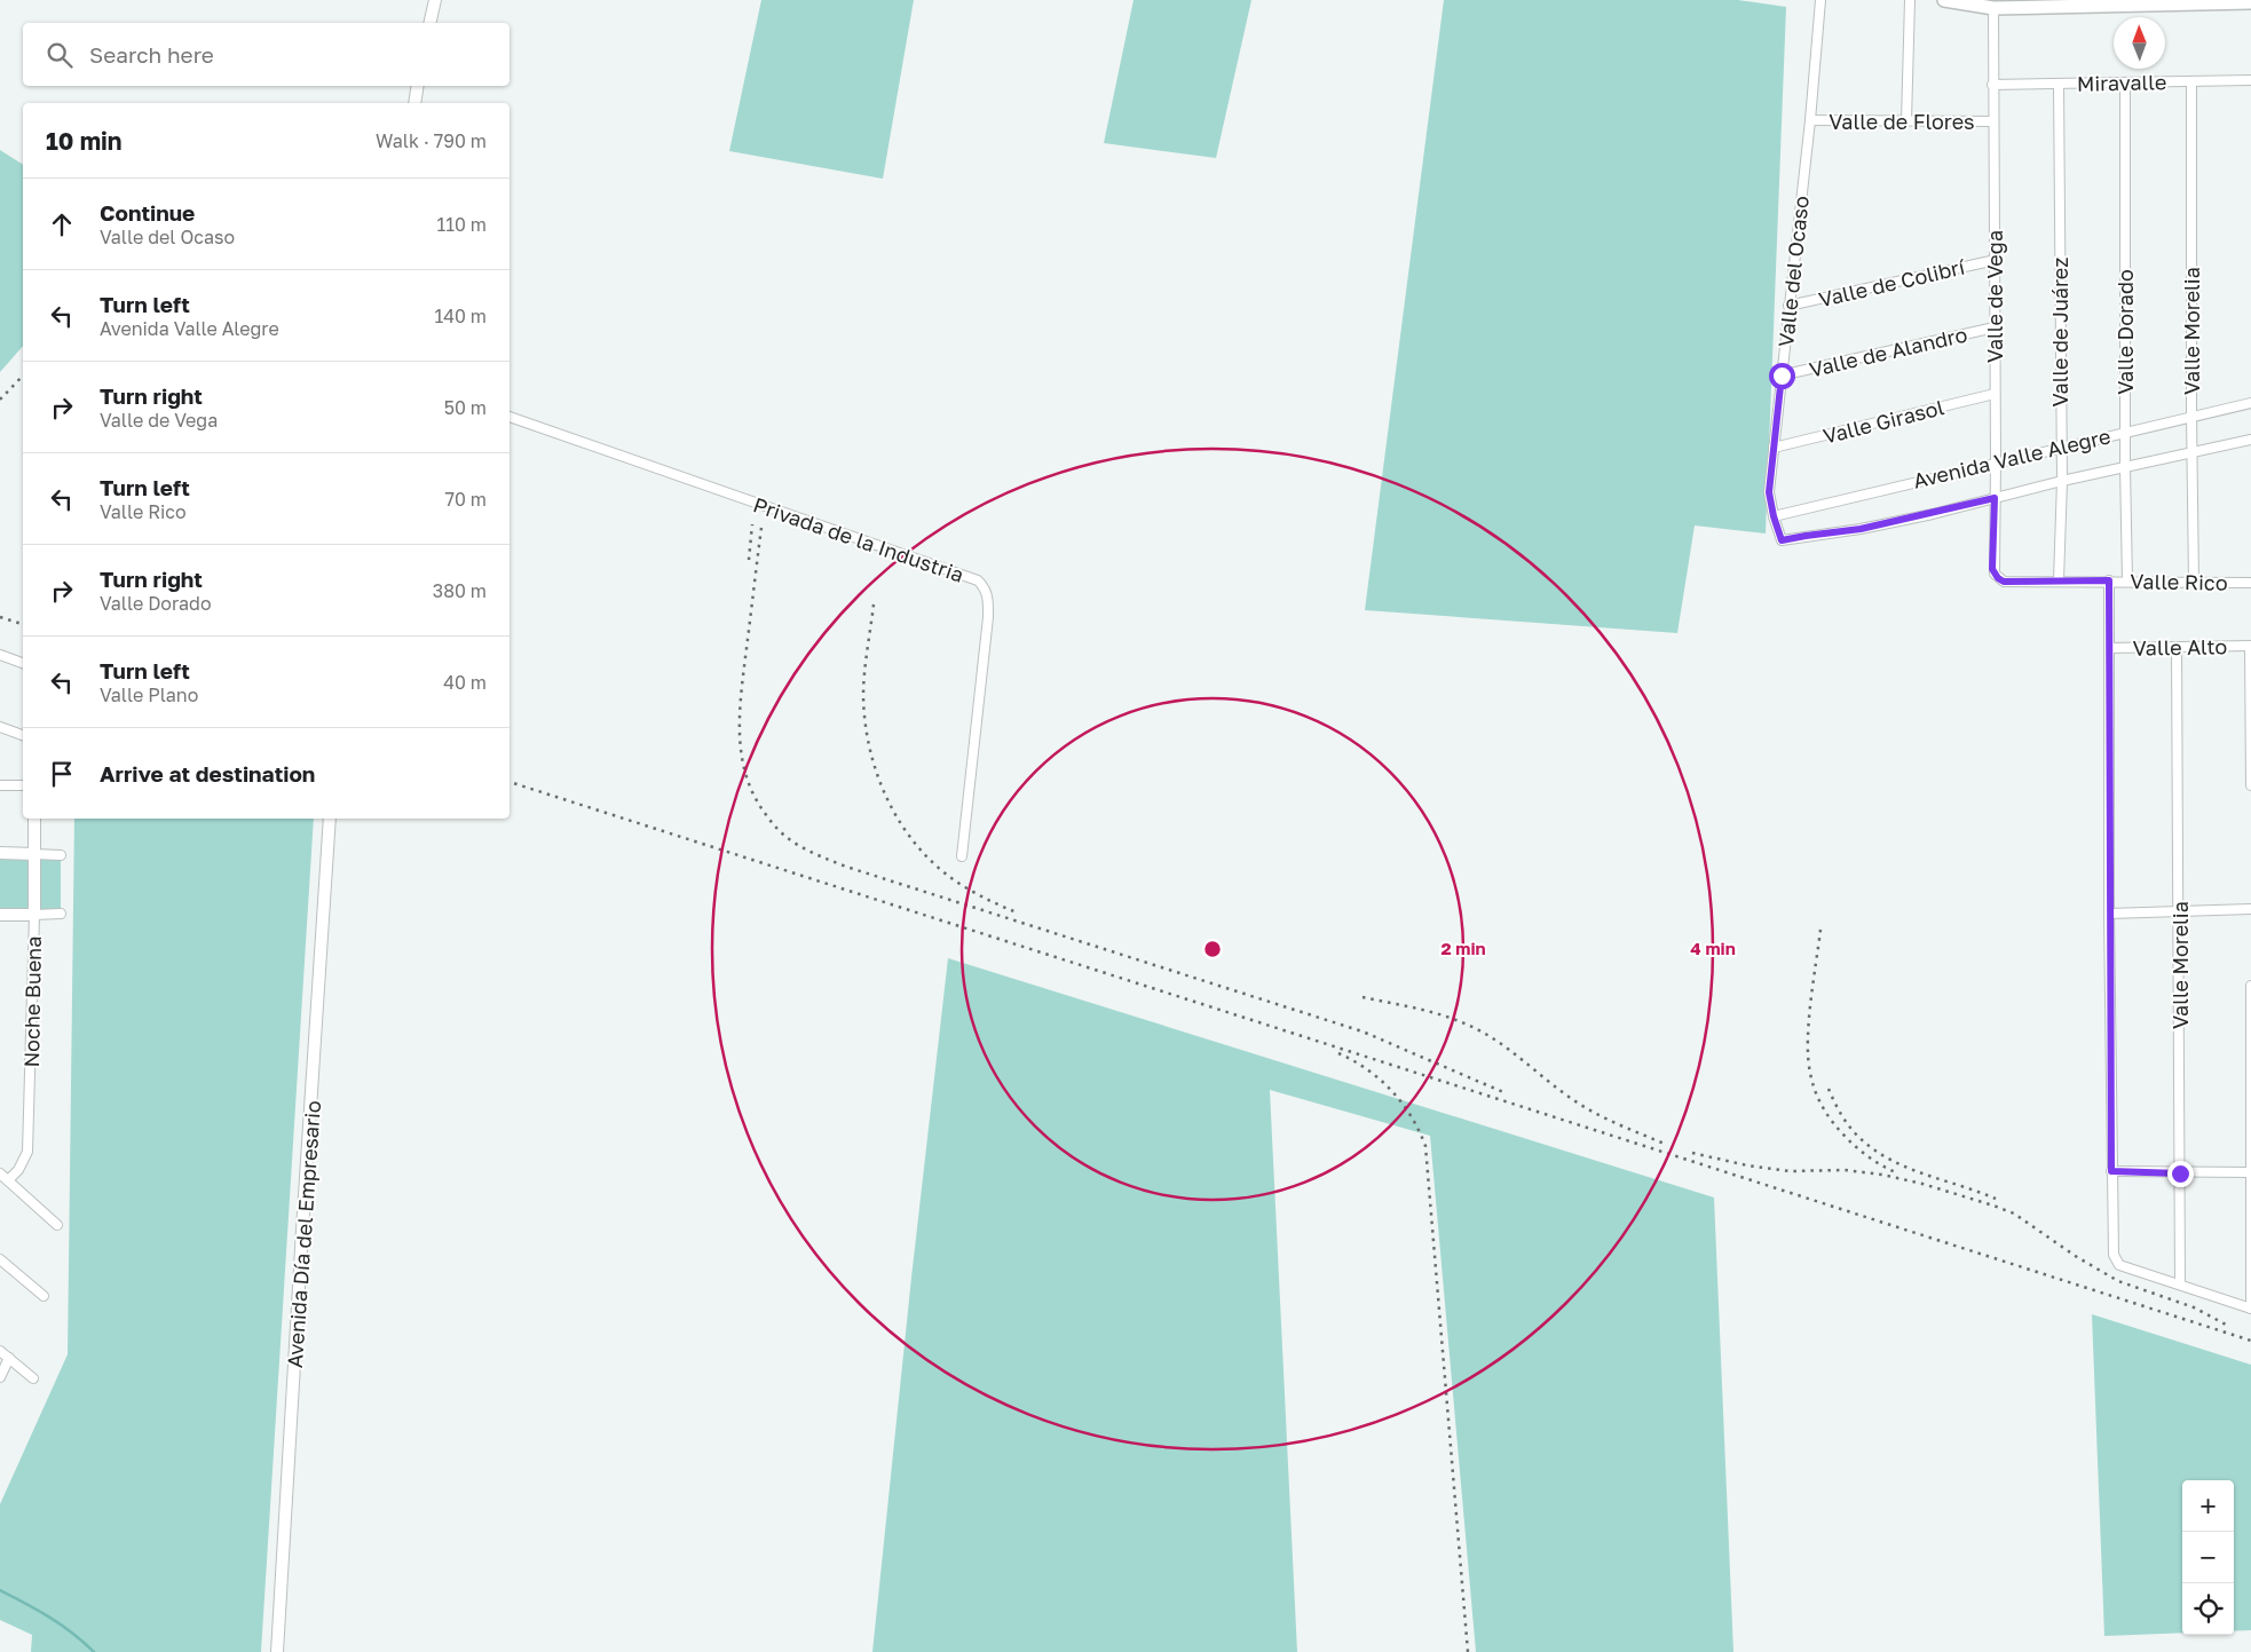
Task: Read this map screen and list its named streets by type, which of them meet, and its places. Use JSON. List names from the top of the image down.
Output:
{
  "streets": {
    "street": [
      "Miravalle",
      "Valle de Flores",
      "Valle del Ocaso",
      "Valle de Colibrí",
      "Valle de Vega",
      "Valle Morelia",
      "Valle de Juárez",
      "Valle Dorado",
      "Valle de Alandro",
      "Valle Girasol",
      "Avenida Valle Alegre",
      "Privada de la Industria",
      "Valle Rico",
      "Valle Alto",
      "Noche Buena",
      "Avenida Día del Empresario"
    ]
  },
  "crossings": [
    ["Miravalle", "Valle de Vega"],
    ["Miravalle", "Valle Morelia"],
    ["Miravalle", "Valle de Juárez"],
    ["Miravalle", "Valle Dorado"],
    ["Valle de Flores", "Valle del Ocaso"],
    ["Valle de Flores", "Valle de Vega"],
    ["Valle del Ocaso", "Valle de Colibrí"],
    ["Valle del Ocaso", "Valle de Alandro"],
    ["Valle del Ocaso", "Valle Girasol"],
    ["Valle del Ocaso", "Avenida Valle Alegre"],
    ["Valle de Colibrí", "Valle de Vega"],
    ["Valle de Vega", "Valle de Alandro"],
    ["Valle de Vega", "Valle Girasol"],
    ["Valle de Vega", "Avenida Valle Alegre"],
    ["Valle de Vega", "Valle Rico"],
    ["Valle Morelia", "Avenida Valle Alegre"],
    ["Valle Morelia", "Valle Rico"],
    ["Valle Morelia", "Valle Alto"],
    ["Valle de Juárez", "Avenida Valle Alegre"],
    ["Valle de Juárez", "Valle Rico"],
    ["Valle Dorado", "Avenida Valle Alegre"],
    ["Valle Dorado", "Valle Rico"]
  ],
  "north": "top",
  "page": {
    "search": "Search here",
    "heading": ["10 min", "Walk · 790 m"],
    "list": [
      ["Continue", "Valle del Ocaso", "110 m"],
      ["Turn left", "Avenida Valle Alegre", "140 m"],
      ["Turn right", "Valle de Vega", "50 m"],
      ["Turn left", "Valle Rico", "70 m"],
      ["Turn right", "Valle Dorado", "380 m"],
      ["Turn left", "Valle Plano", "40 m"],
      "Arrive at destination"
    ],
    "map_buttons": ["+", "−"]
  },
  "rings": ["2 min", "4 min"]
}
